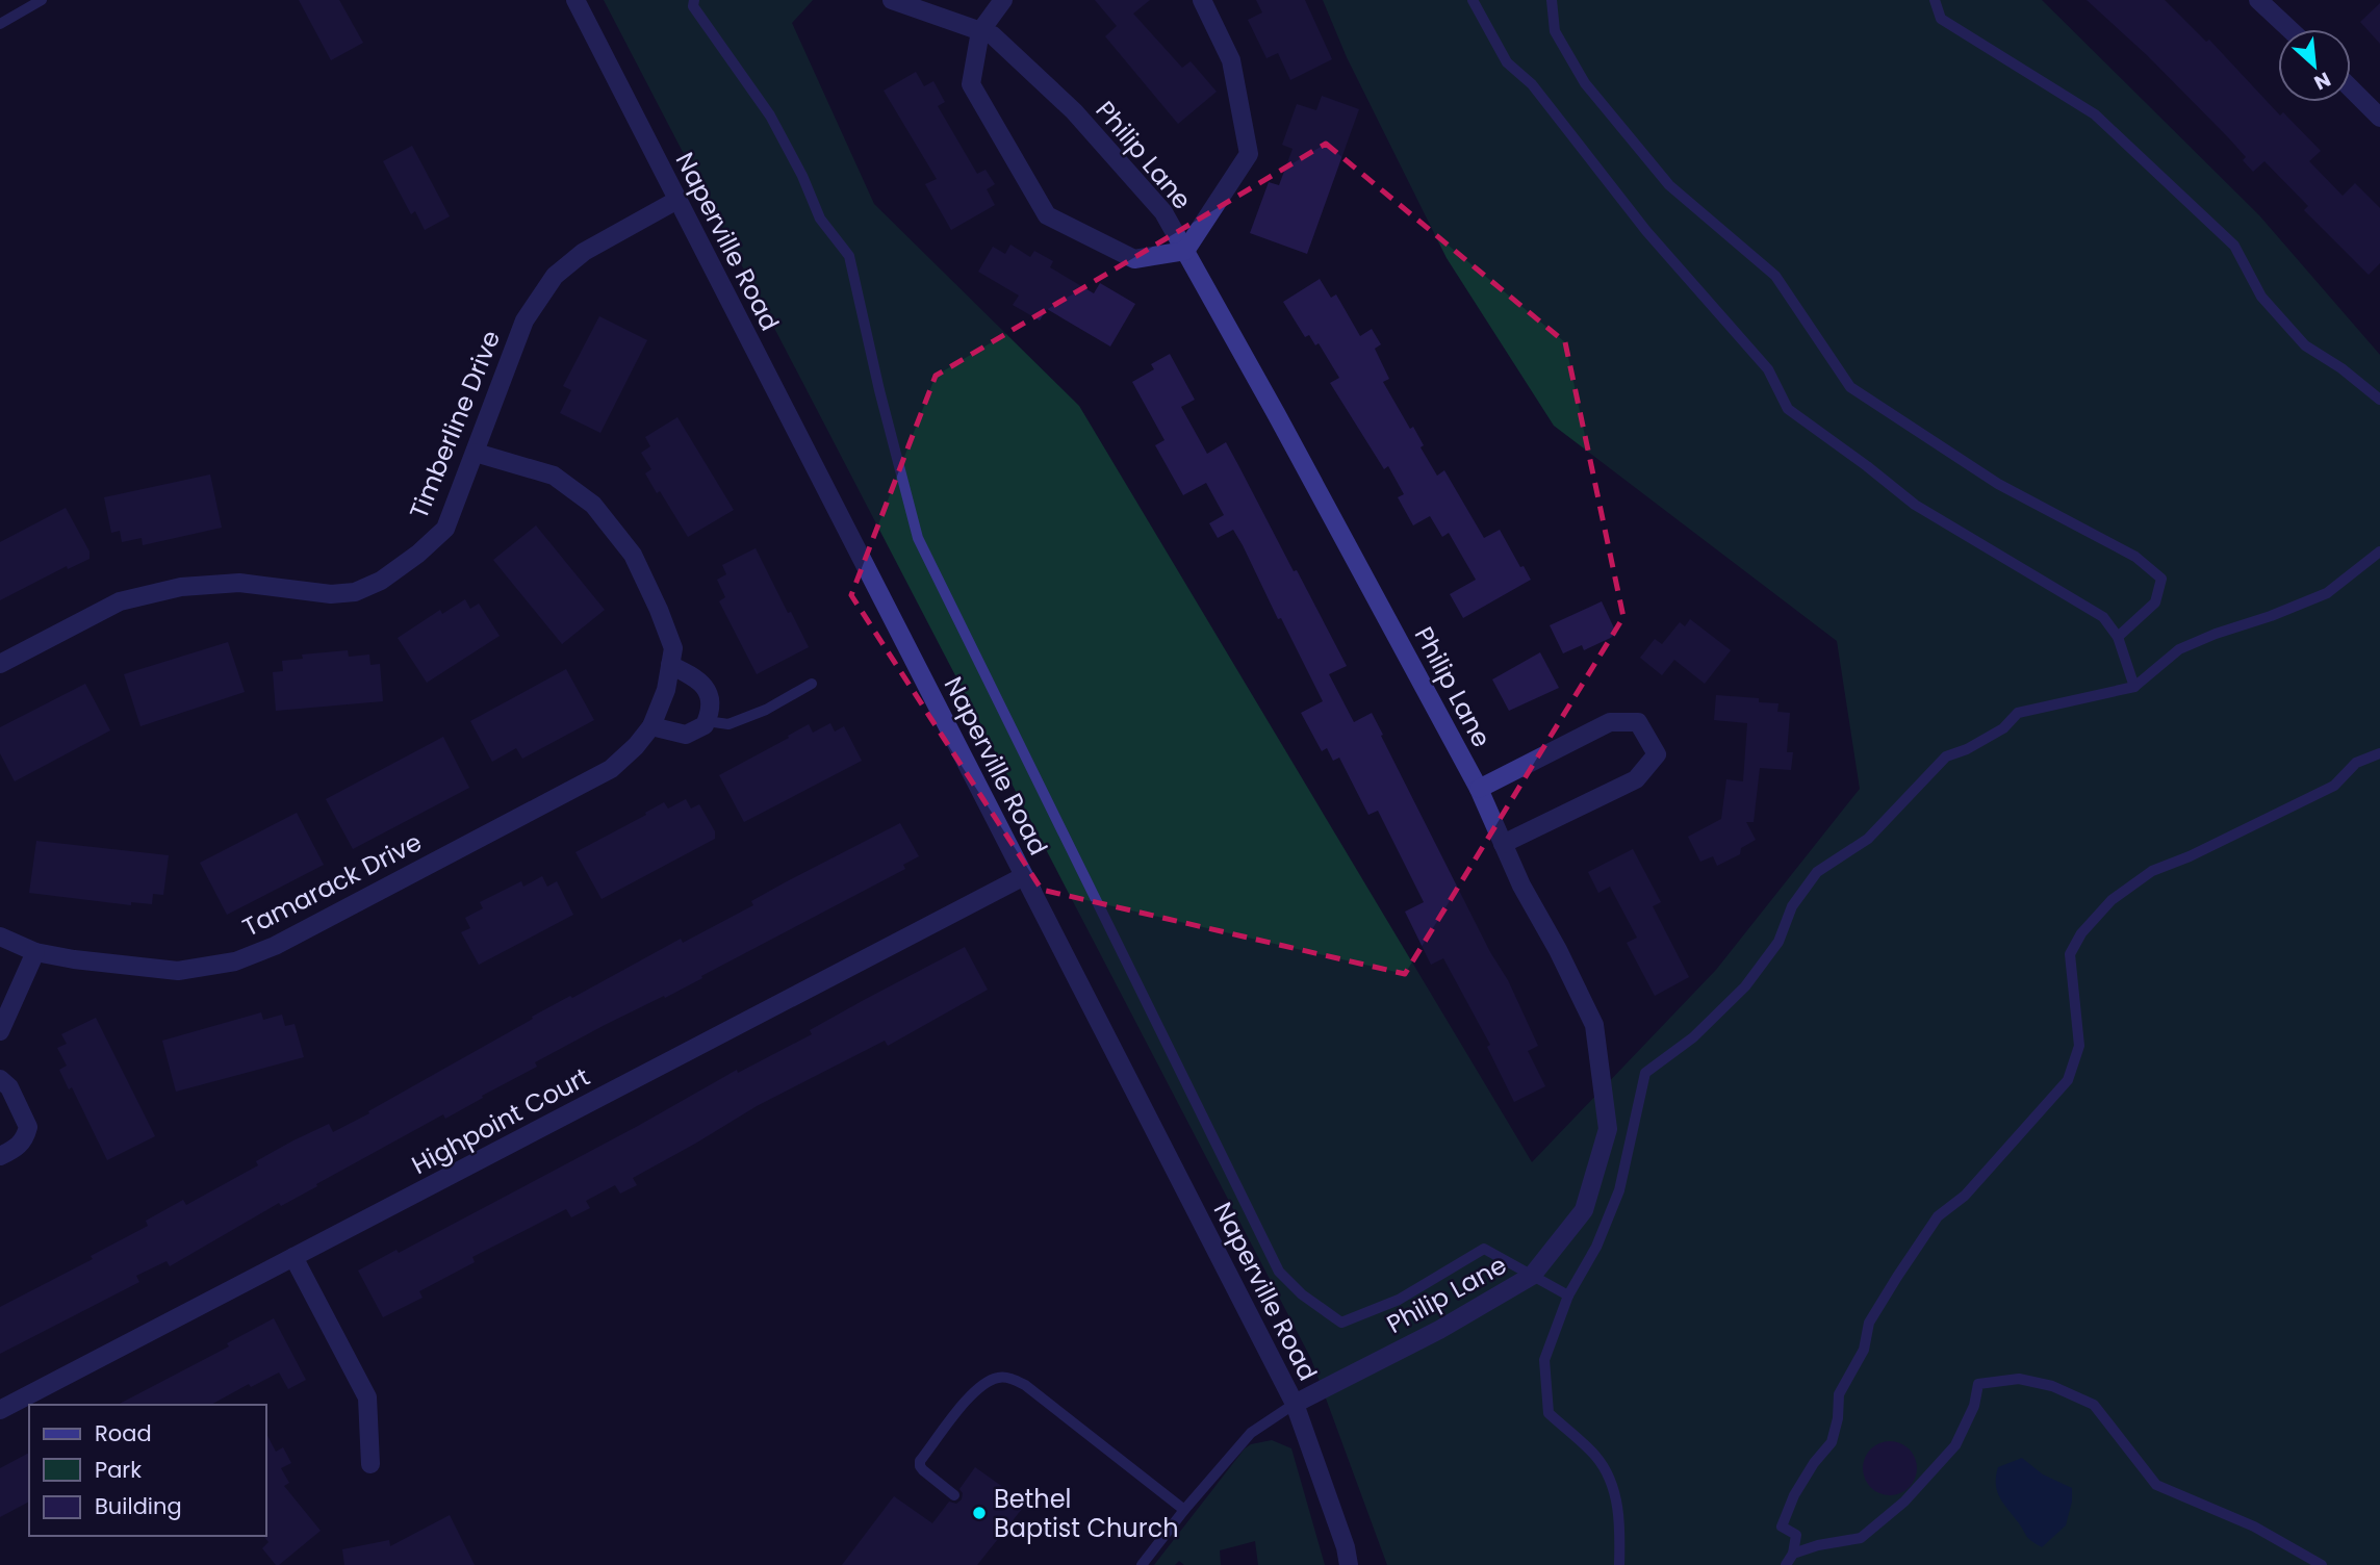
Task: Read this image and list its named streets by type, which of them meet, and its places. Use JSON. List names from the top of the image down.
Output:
{
  "streets": {
    "street": [
      "Philip Lane",
      "Naperville Road",
      "Timberline Drive",
      "Tamarack Drive",
      "Highpoint Court"
    ]
  },
  "crossings": [
    ["Philip Lane", "Naperville Road"],
    ["Naperville Road", "Timberline Drive"],
    ["Naperville Road", "Highpoint Court"],
    ["Timberline Drive", "Tamarack Drive"]
  ],
  "places": ["Bethel Baptist Church"],
  "legend": ["Road", "Park", "Building"],
  "north": "bottom right"
}
